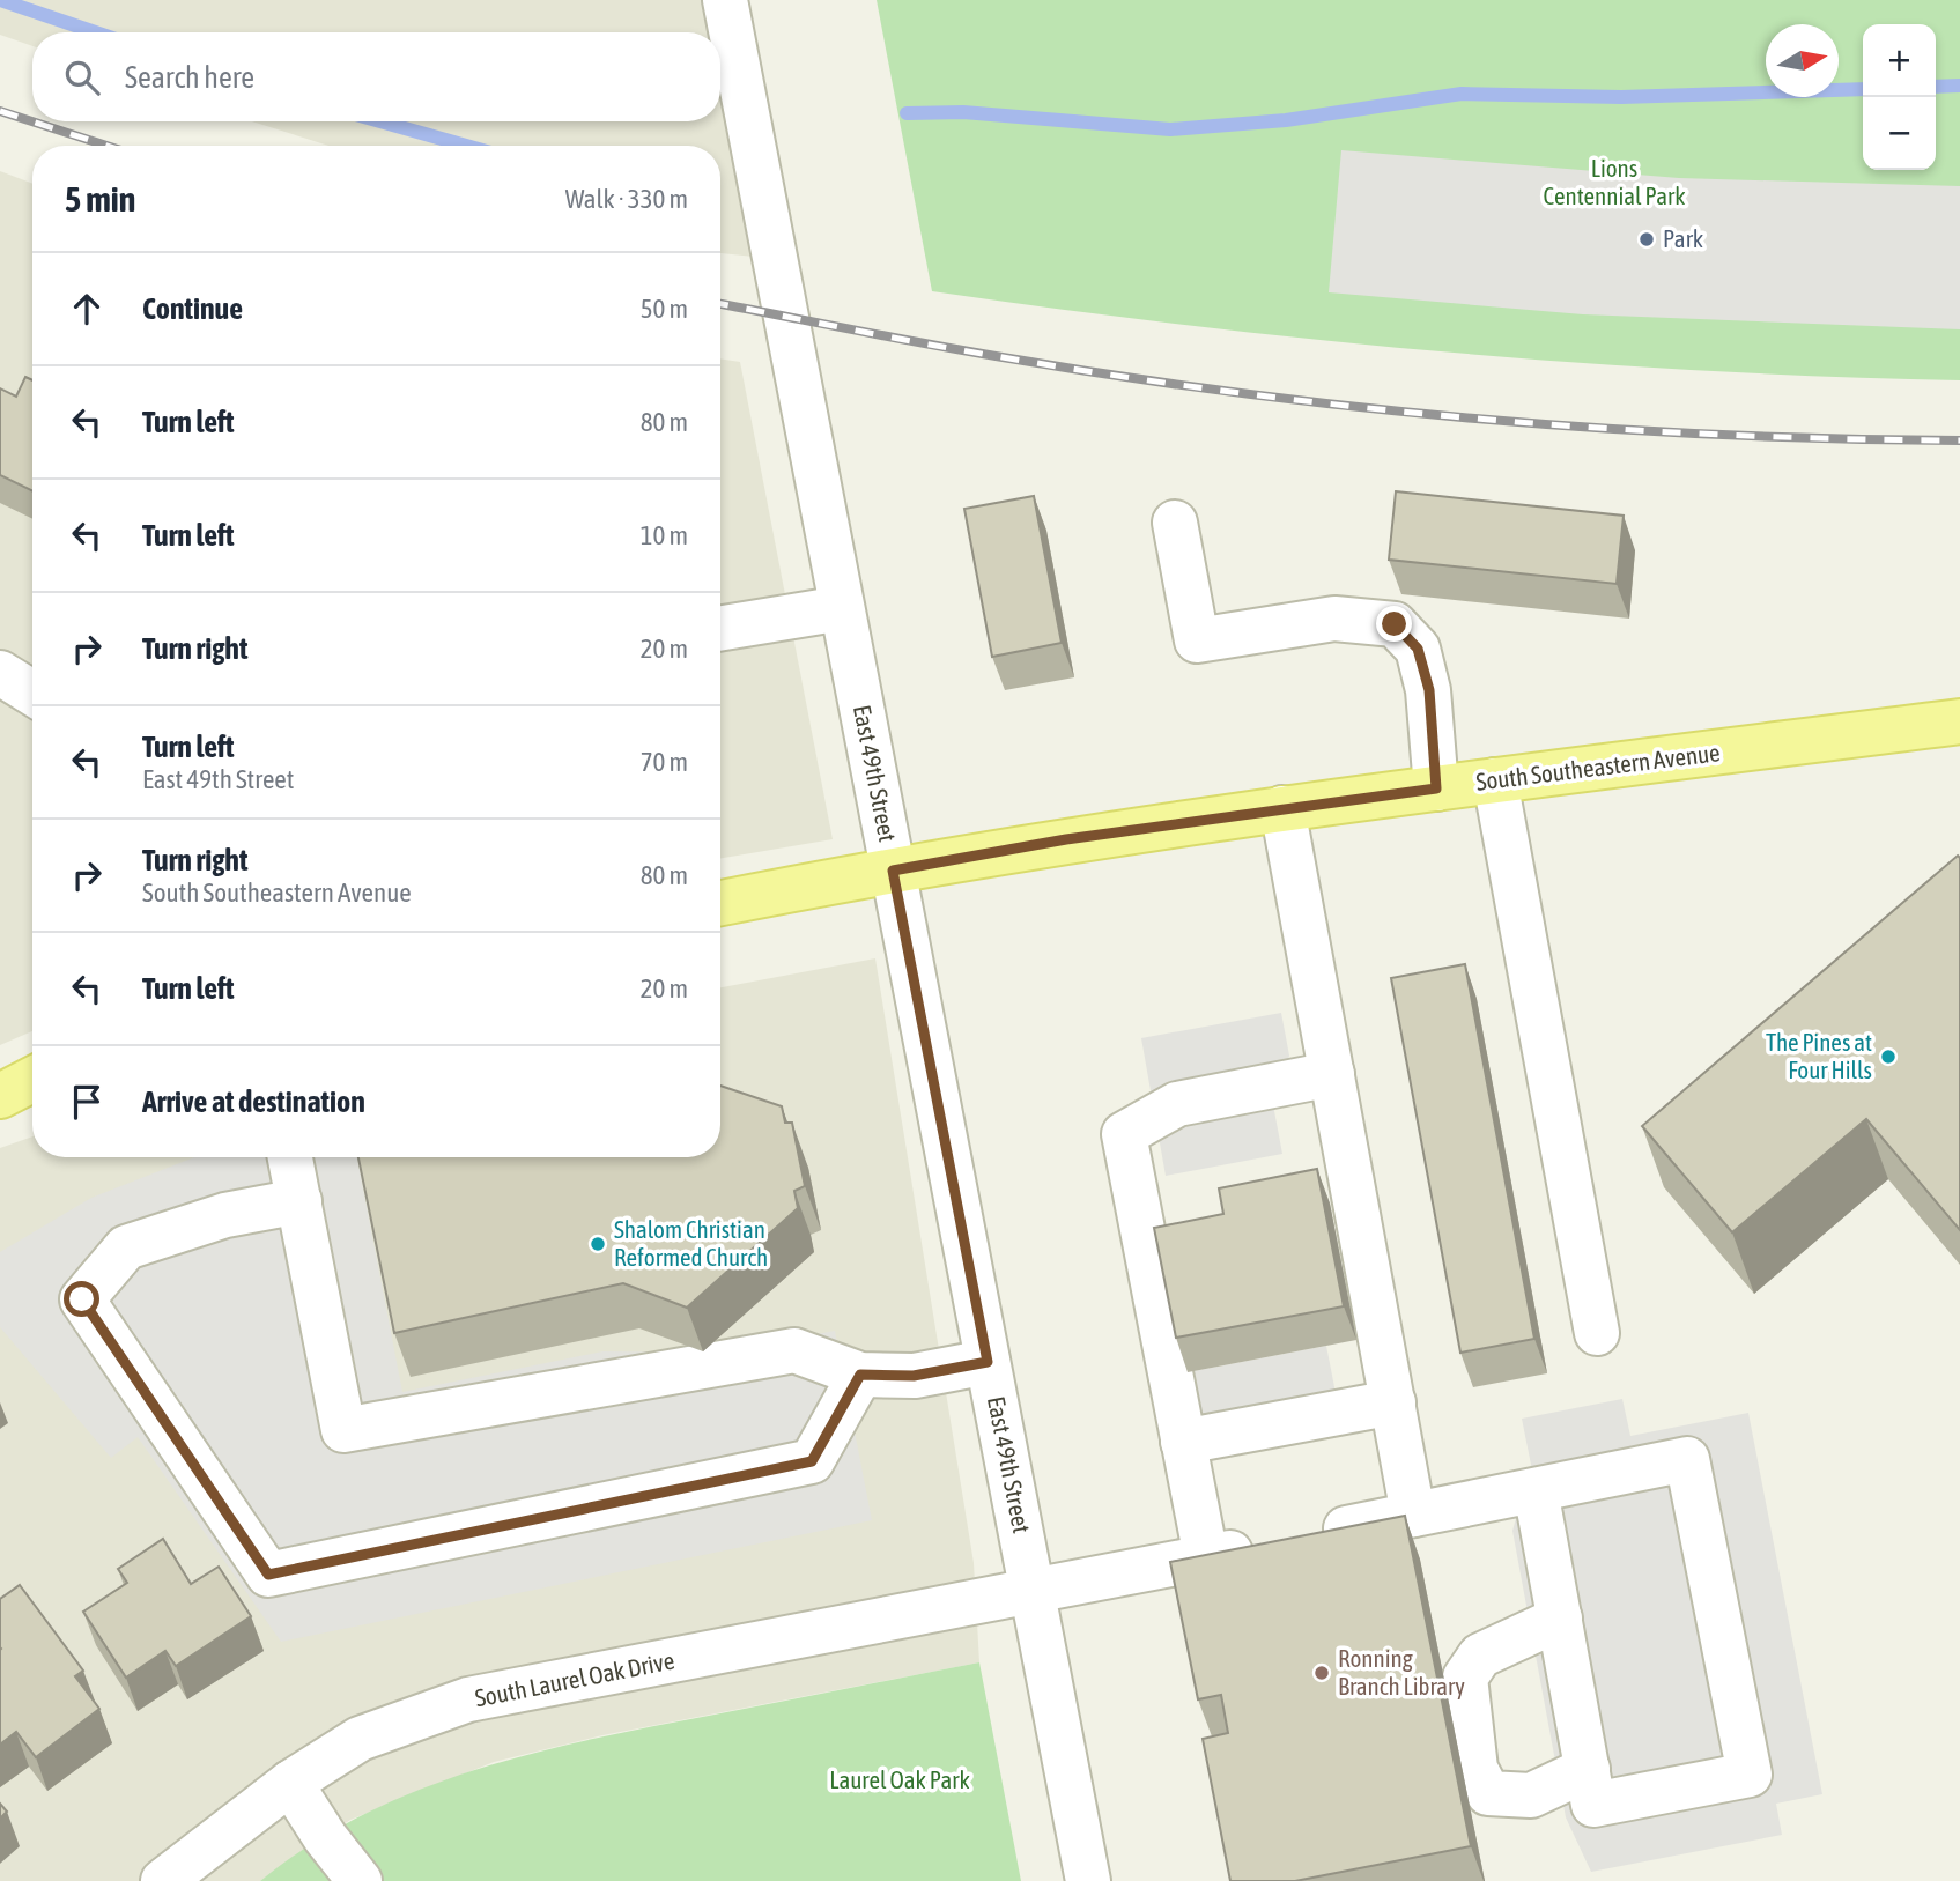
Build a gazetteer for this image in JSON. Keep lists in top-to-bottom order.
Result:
{
  "streets": {
    "main road": ["South Southeastern Avenue"],
    "street": ["East 49th Street", "South Laurel Oak Drive"]
  },
  "crossings": [
    ["South Southeastern Avenue", "East 49th Street"],
    ["East 49th Street", "South Laurel Oak Drive"]
  ],
  "parks": ["Lions Centennial Park", "Laurel Oak Park"],
  "places": [
    "Park",
    "The Pines at Four Hills",
    "Shalom Christian Reformed Church",
    "Ronning Branch Library"
  ],
  "north": "right",
  "page": {
    "map_buttons": ["+", "−"],
    "search": "Search here",
    "heading": ["5 min", "Walk · 330 m"],
    "list": [
      ["Continue", "50 m"],
      ["Turn left", "80 m"],
      ["Turn left", "10 m"],
      ["Turn right", "20 m"],
      ["Turn left", "East 49th Street", "70 m"],
      ["Turn right", "South Southeastern Avenue", "80 m"],
      ["Turn left", "20 m"],
      "Arrive at destination"
    ]
  }
}
